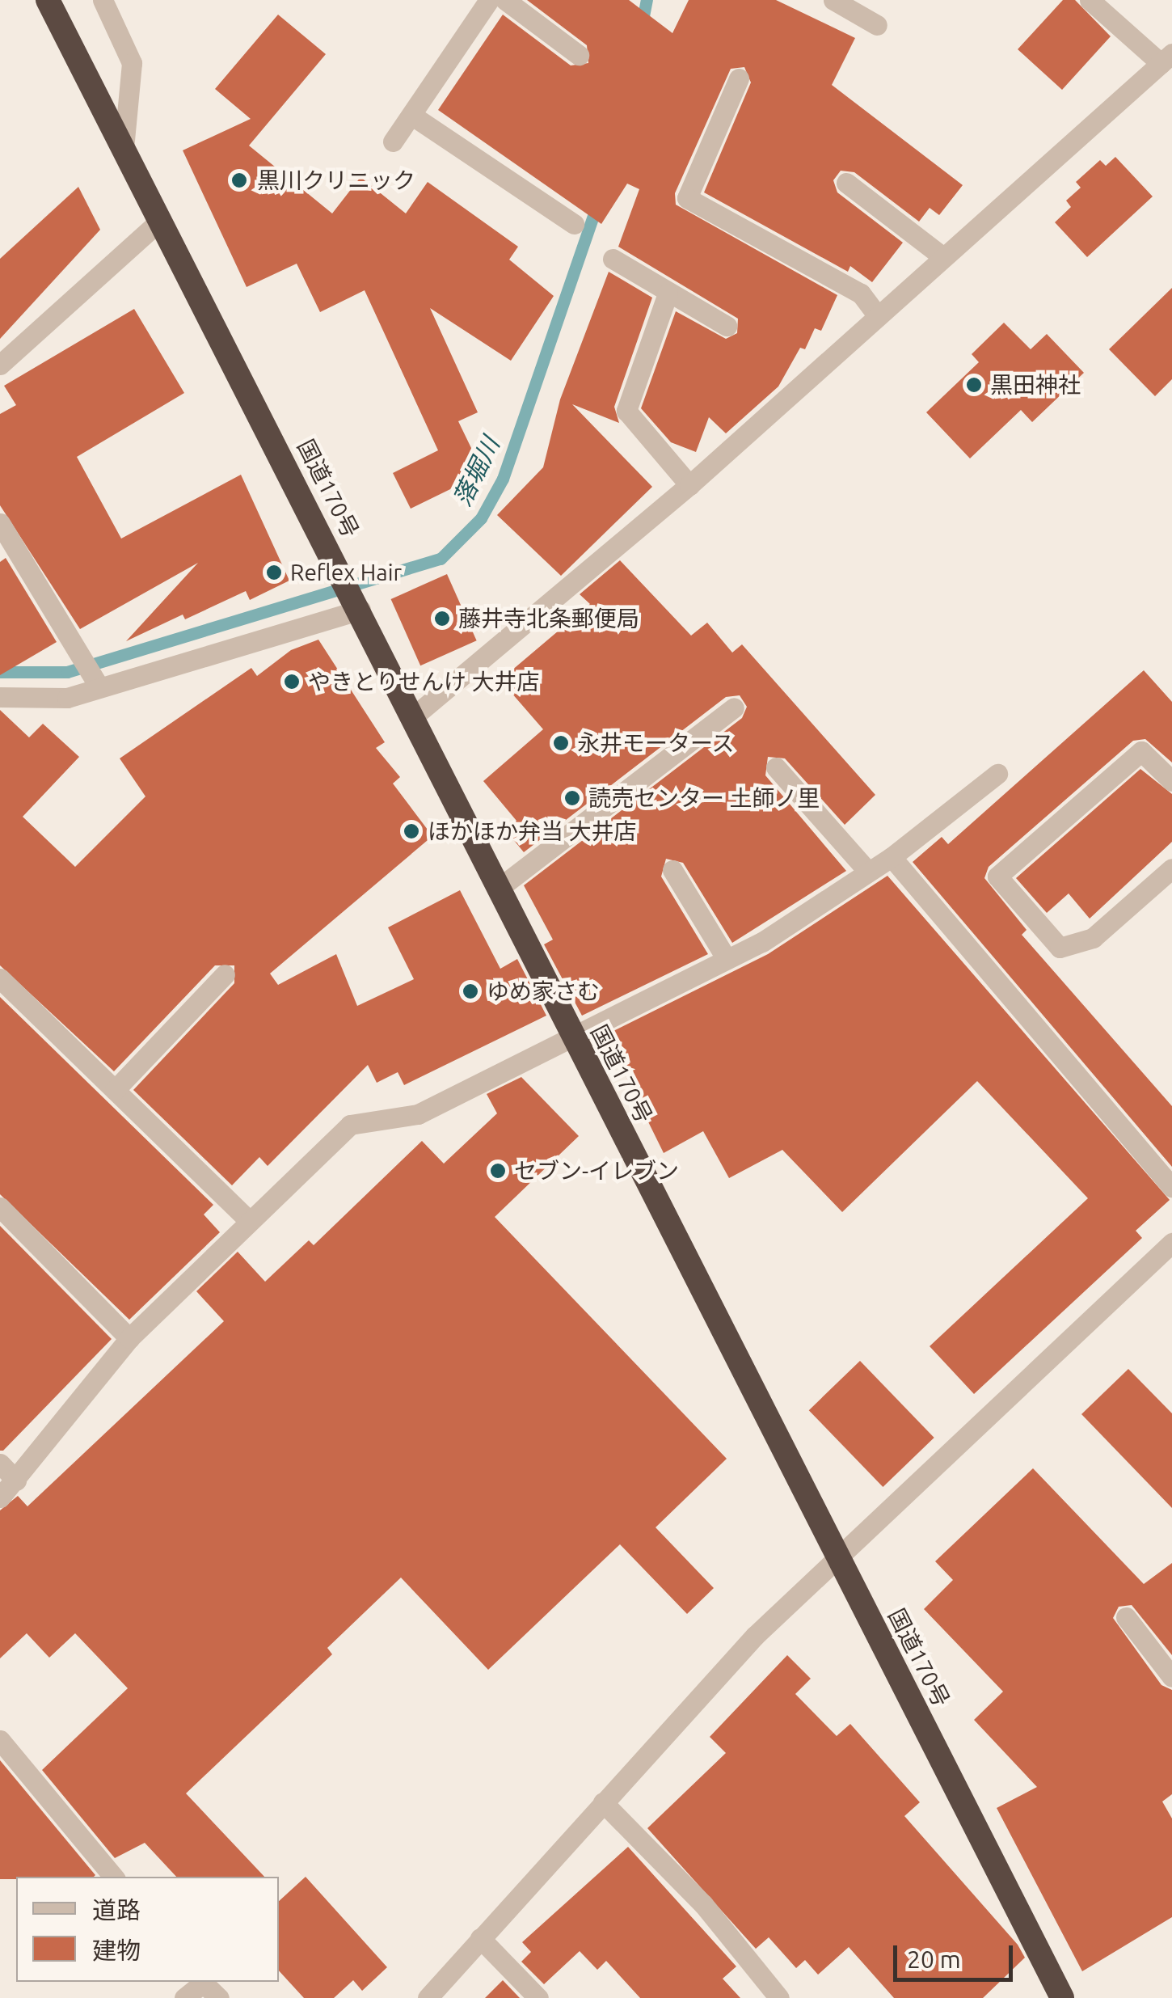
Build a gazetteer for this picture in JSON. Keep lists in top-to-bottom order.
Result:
{
  "streets": {
    "highway": ["国道170号"]
  },
  "water": ["落堀川"],
  "places": [
    "黒川クリニック",
    "黒田神社",
    "Reflex Hair",
    "藤井寺北条郵便局",
    "やきとりせんけ 大井店",
    "永井モータース",
    "読売センター 土師ノ里",
    "ほかほか弁当 大井店",
    "ゆめ家さむ",
    "セブン-イレブン"
  ],
  "legend": ["道路", "建物"],
  "scale_bar": "20 m"
}
